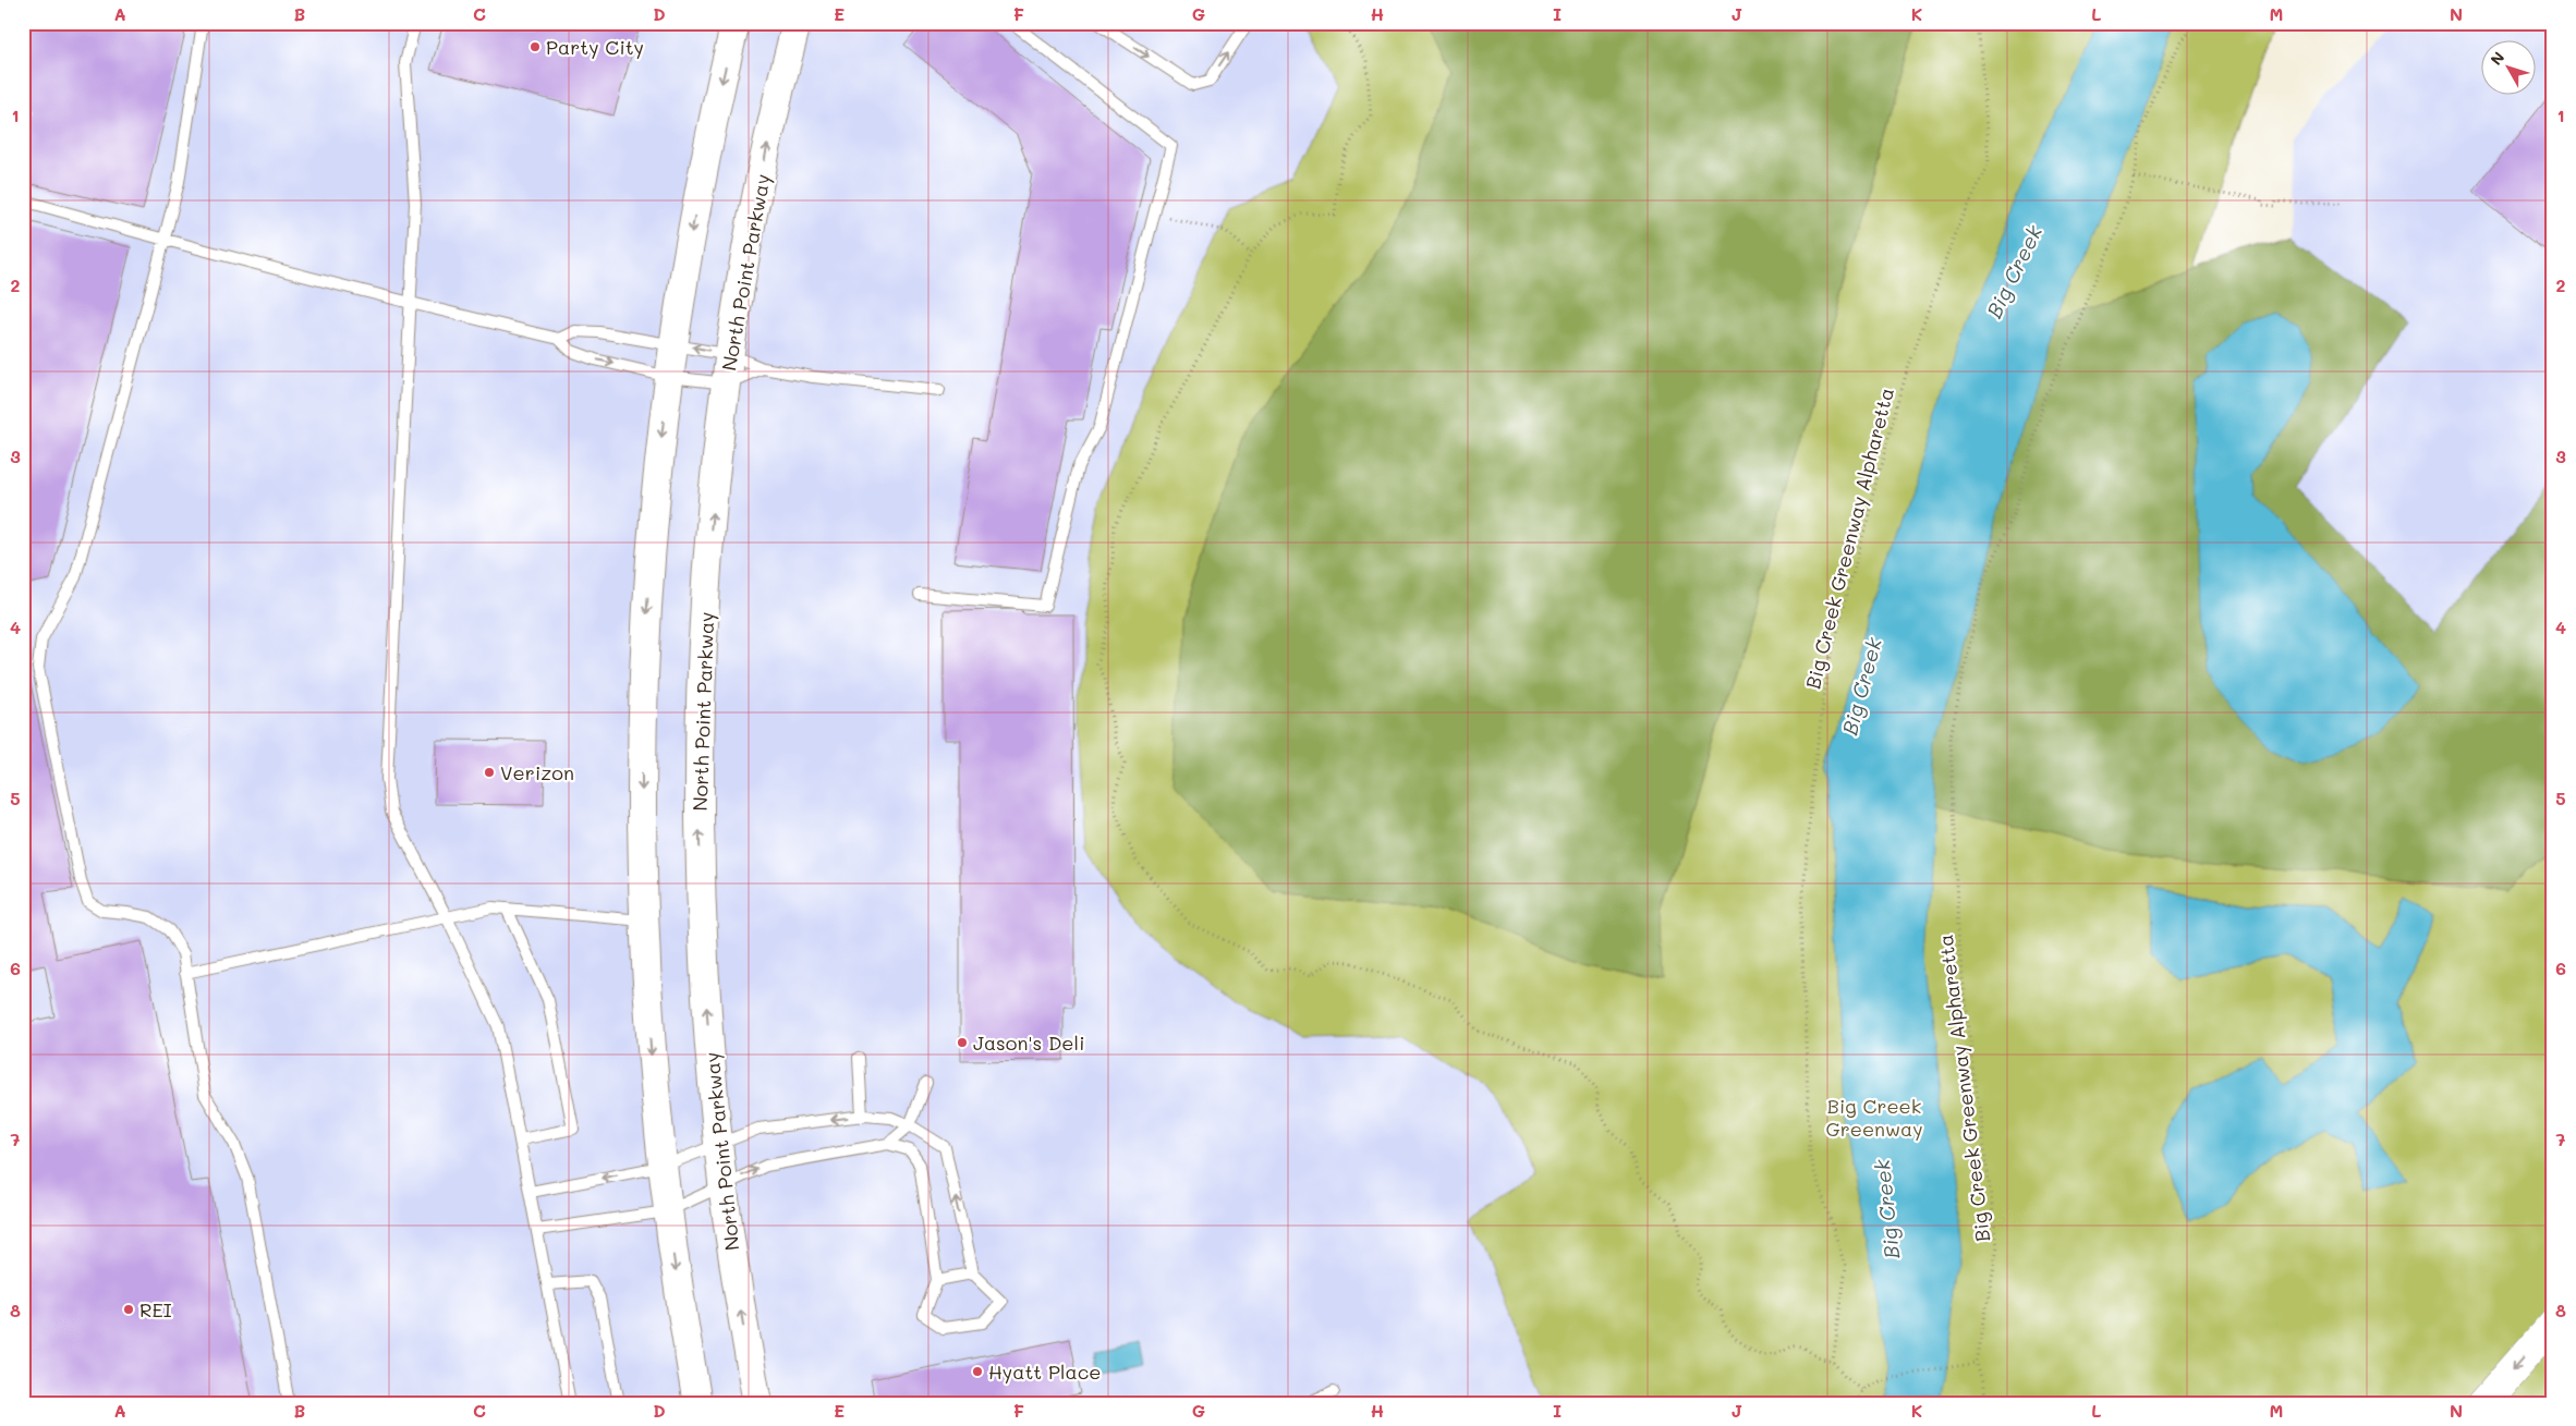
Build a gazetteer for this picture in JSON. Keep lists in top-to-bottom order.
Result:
{
  "streets": {
    "street": ["North Point Parkway"],
    "path": ["Big Creek Greenway Alpharetta"]
  },
  "water": ["Big Creek"],
  "parks": ["Big Creek Greenway"],
  "places": [
    "Party City",
    "Verizon",
    "Jason's Deli",
    "REI",
    "Hyatt Place"
  ],
  "north": "top left",
  "grid": {
    "columns": [
      "A",
      "B",
      "C",
      "D",
      "E",
      "F",
      "G",
      "H",
      "I",
      "J",
      "K",
      "L",
      "M",
      "N"
    ],
    "rows": [
      "1",
      "2",
      "3",
      "4",
      "5",
      "6",
      "7",
      "8"
    ]
  }
}
